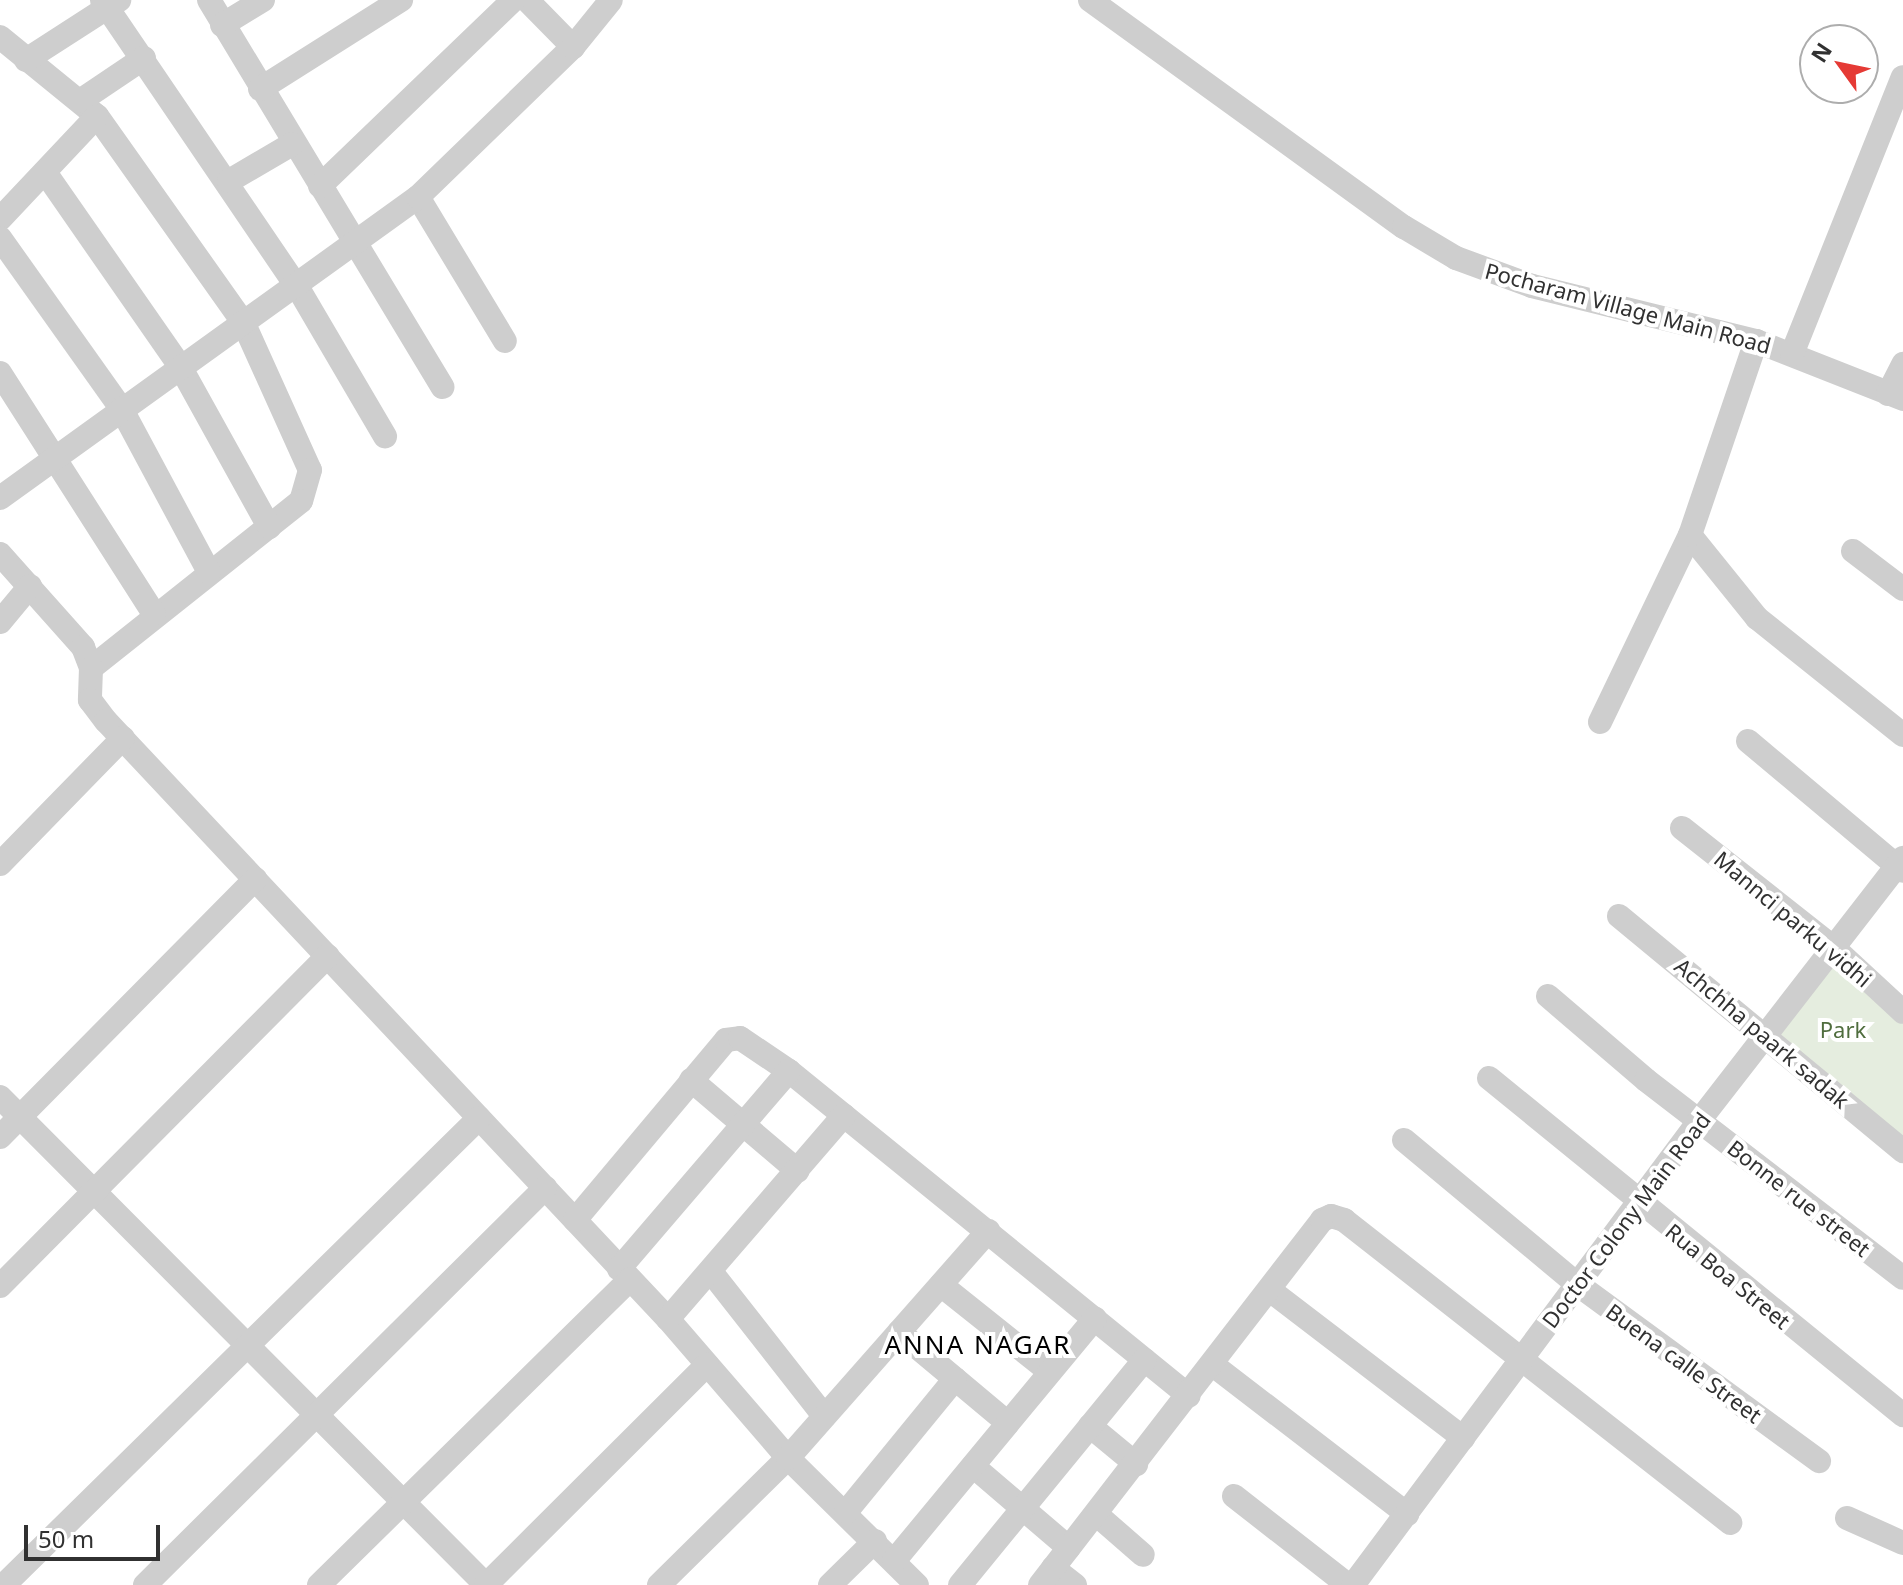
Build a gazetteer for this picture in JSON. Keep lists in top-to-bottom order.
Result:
{
  "streets": {
    "street": [
      "Pocharam Village Main Road",
      "Mannci parku vidhi",
      "Achchha paark sadak",
      "Bonne rue street",
      "Doctor Colony Main Road",
      "Rua Boa Street",
      "Buena calle Street"
    ]
  },
  "crossings": [
    ["Mannci parku vidhi", "Doctor Colony Main Road"],
    ["Achchha paark sadak", "Doctor Colony Main Road"],
    ["Bonne rue street", "Doctor Colony Main Road"],
    ["Doctor Colony Main Road", "Rua Boa Street"],
    ["Doctor Colony Main Road", "Buena calle Street"]
  ],
  "districts": ["ANNA NAGAR"],
  "parks": ["Park"],
  "scale_bar": "50 m",
  "north": "top left"
}
